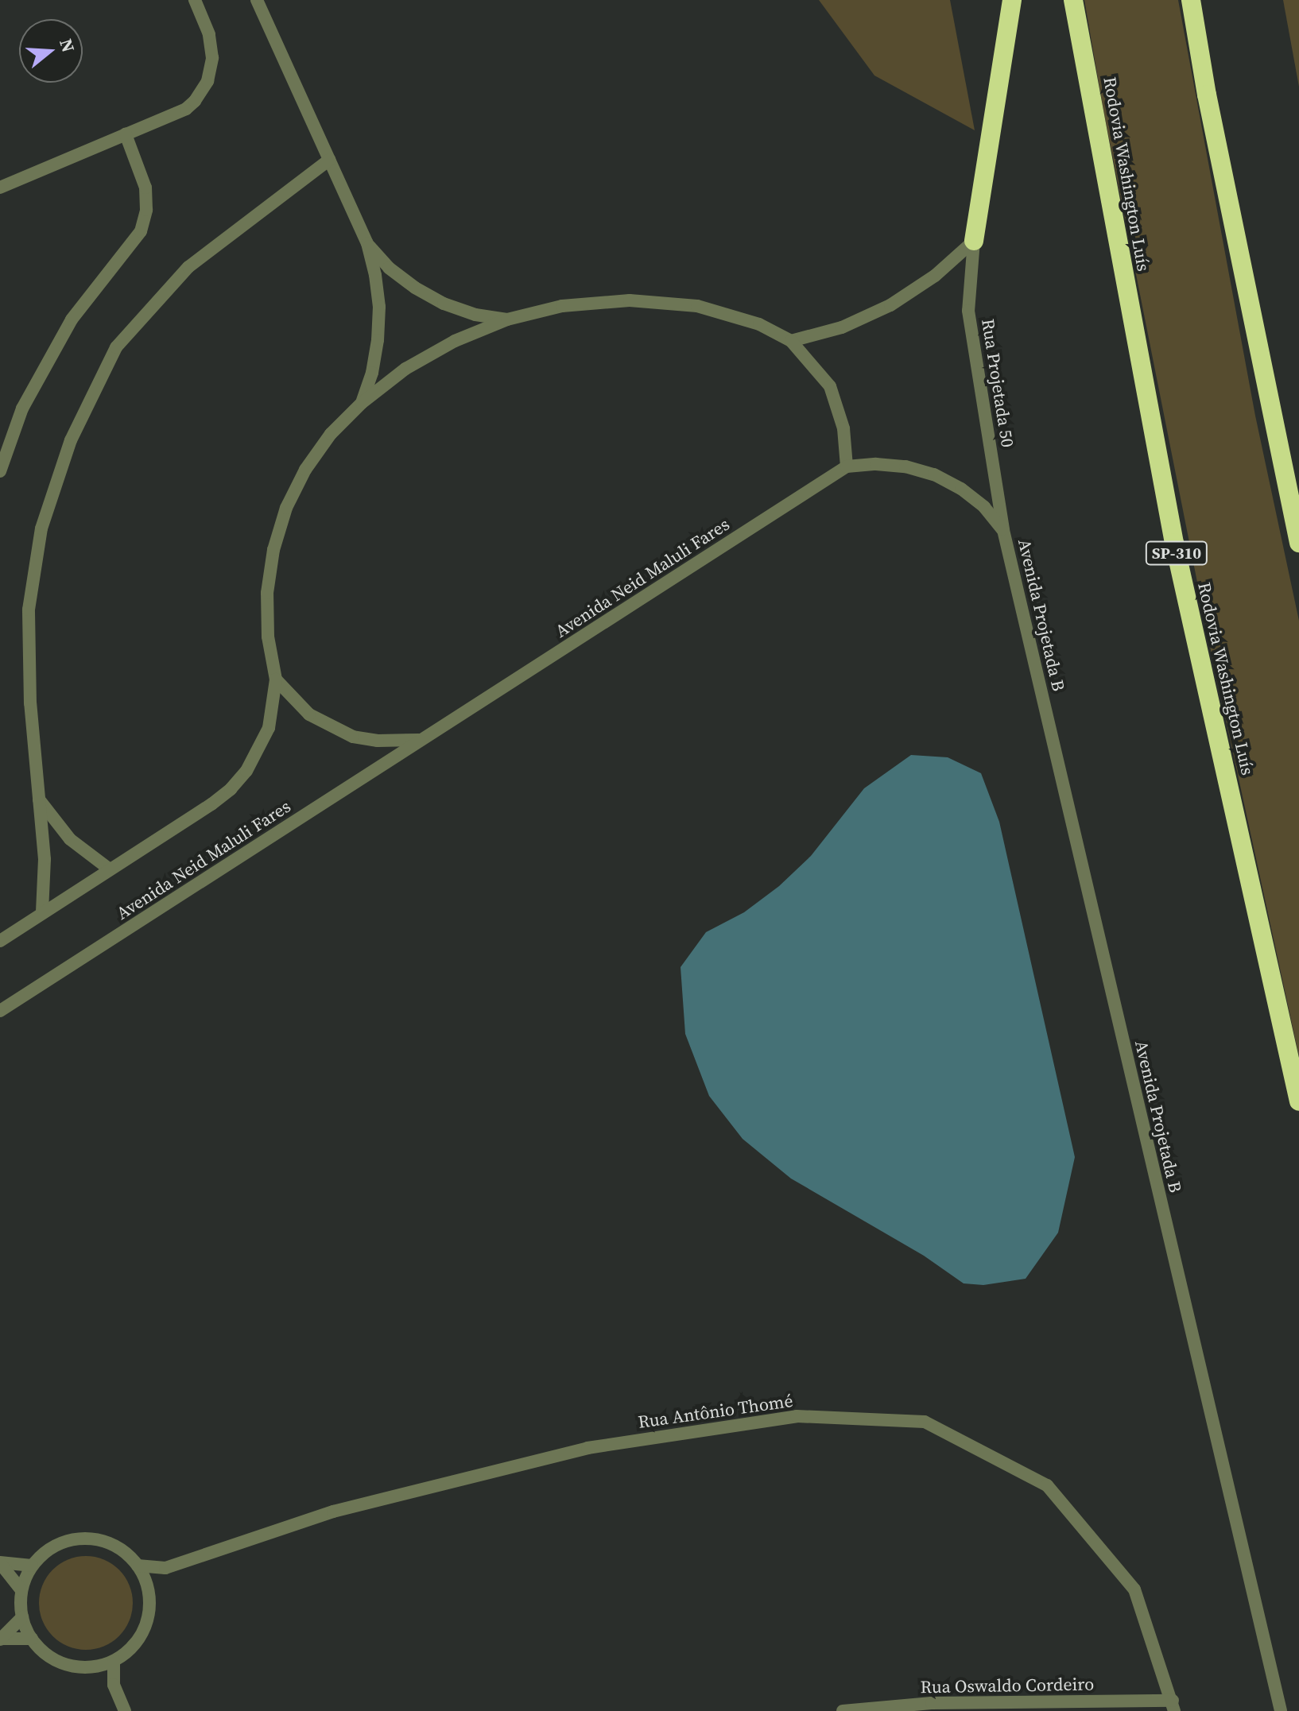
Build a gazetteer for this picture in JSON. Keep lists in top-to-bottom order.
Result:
{
  "streets": {
    "highway": ["Rodovia Washington Luís", "SP-310"],
    "street": [
      "Rua Projetada 50",
      "Avenida Neid Maluli Fares",
      "Avenida Projetada B",
      "Rua Antônio Thomé",
      "Rua Oswaldo Cordeiro"
    ]
  },
  "crossings": [
    ["Rua Projetada 50", "Avenida Neid Maluli Fares"],
    ["Rua Projetada 50", "Avenida Projetada B"],
    ["Avenida Neid Maluli Fares", "Avenida Projetada B"],
    ["Rua Antônio Thomé", "Rua Oswaldo Cordeiro"]
  ],
  "north": "right"
}
